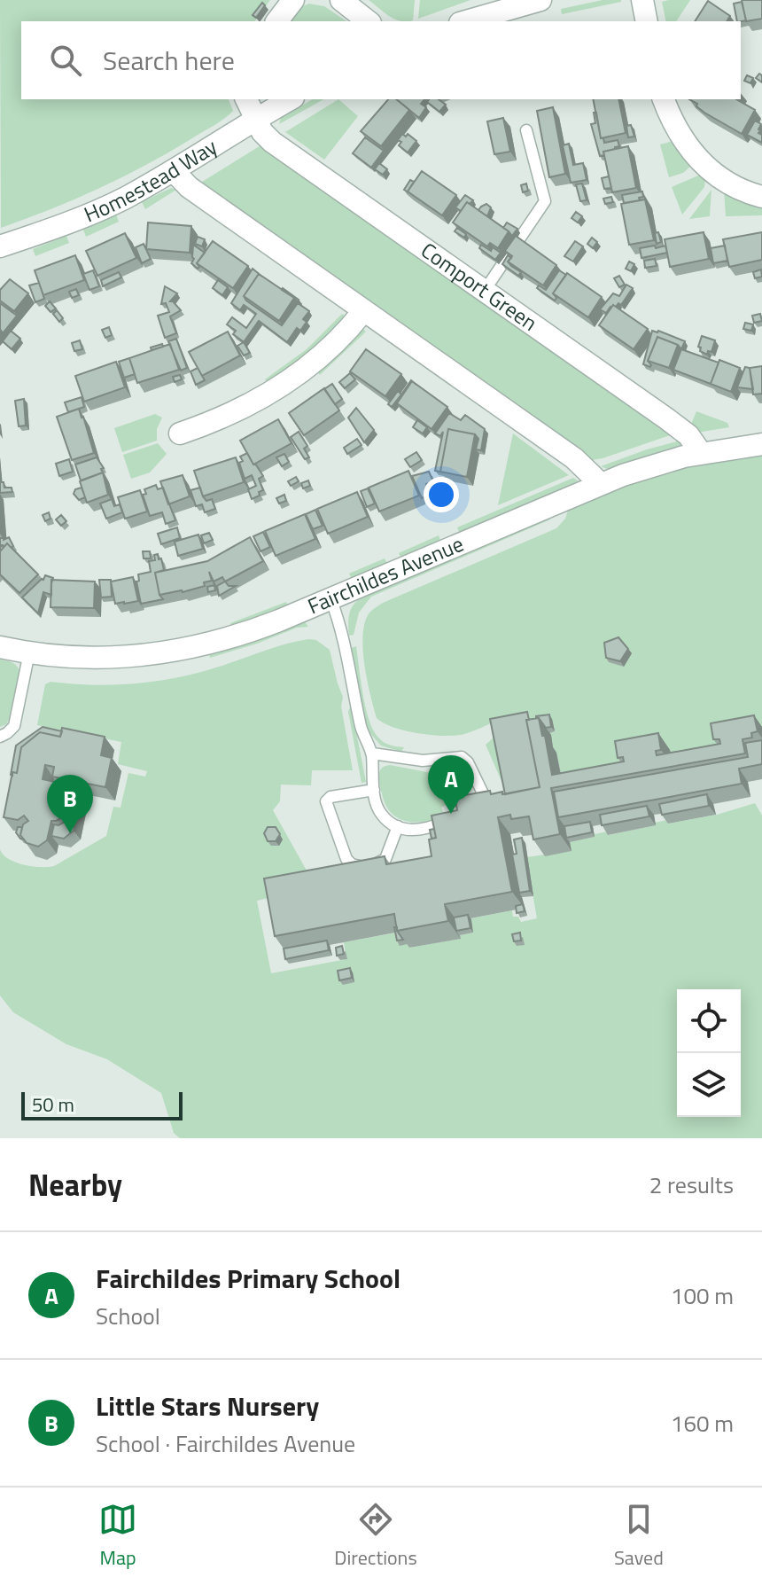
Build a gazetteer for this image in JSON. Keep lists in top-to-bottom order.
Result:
{
  "streets": {
    "street": ["Homestead Way", "Comport Green", "Fairchildes Avenue"]
  },
  "crossings": [
    ["Homestead Way", "Comport Green"],
    ["Comport Green", "Fairchildes Avenue"]
  ],
  "scale_bar": "50 m",
  "page": {
    "search": "Search here",
    "pins": ["A", "B"],
    "scale": "50 m",
    "heading": ["Nearby", "2 results"],
    "list": [
      {
        "mark": "A",
        "name": "Fairchildes Primary School",
        "note": "School",
        "value": "100 m"
      },
      {
        "mark": "B",
        "name": "Little Stars Nursery",
        "note": "School · Fairchildes Avenue",
        "value": "160 m"
      }
    ],
    "nav": ["Map", "Directions", "Saved"]
  }
}
